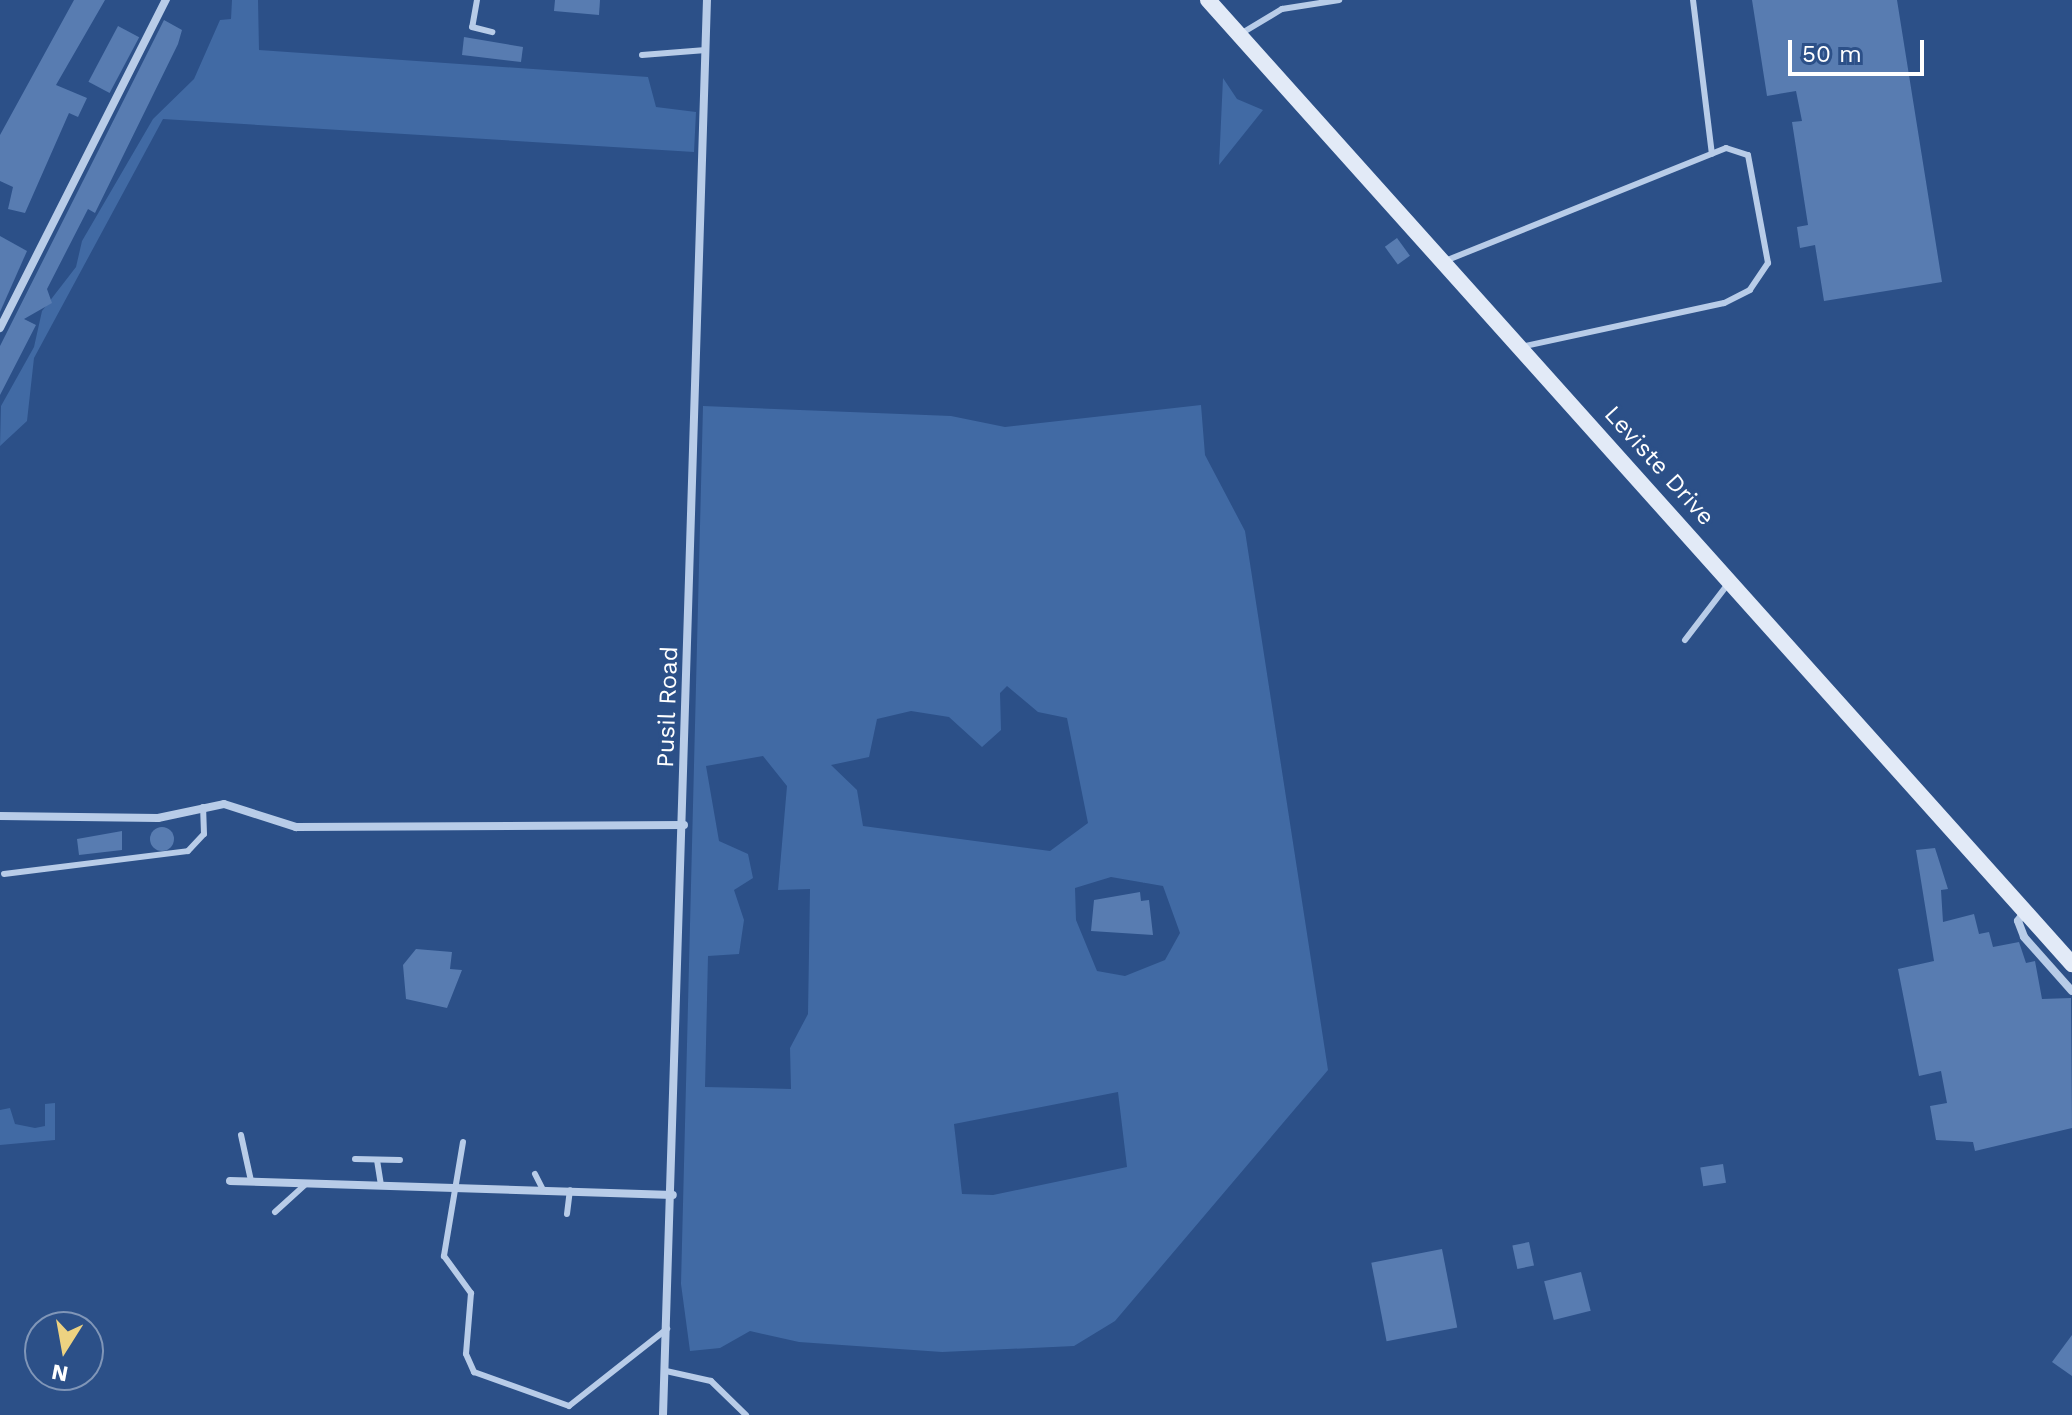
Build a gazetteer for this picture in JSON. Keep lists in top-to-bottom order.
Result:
{
  "streets": {
    "main road": ["Leviste Drive"],
    "street": ["Pusil Road"]
  },
  "scale_bar": "50 m",
  "north": "bottom"
}
